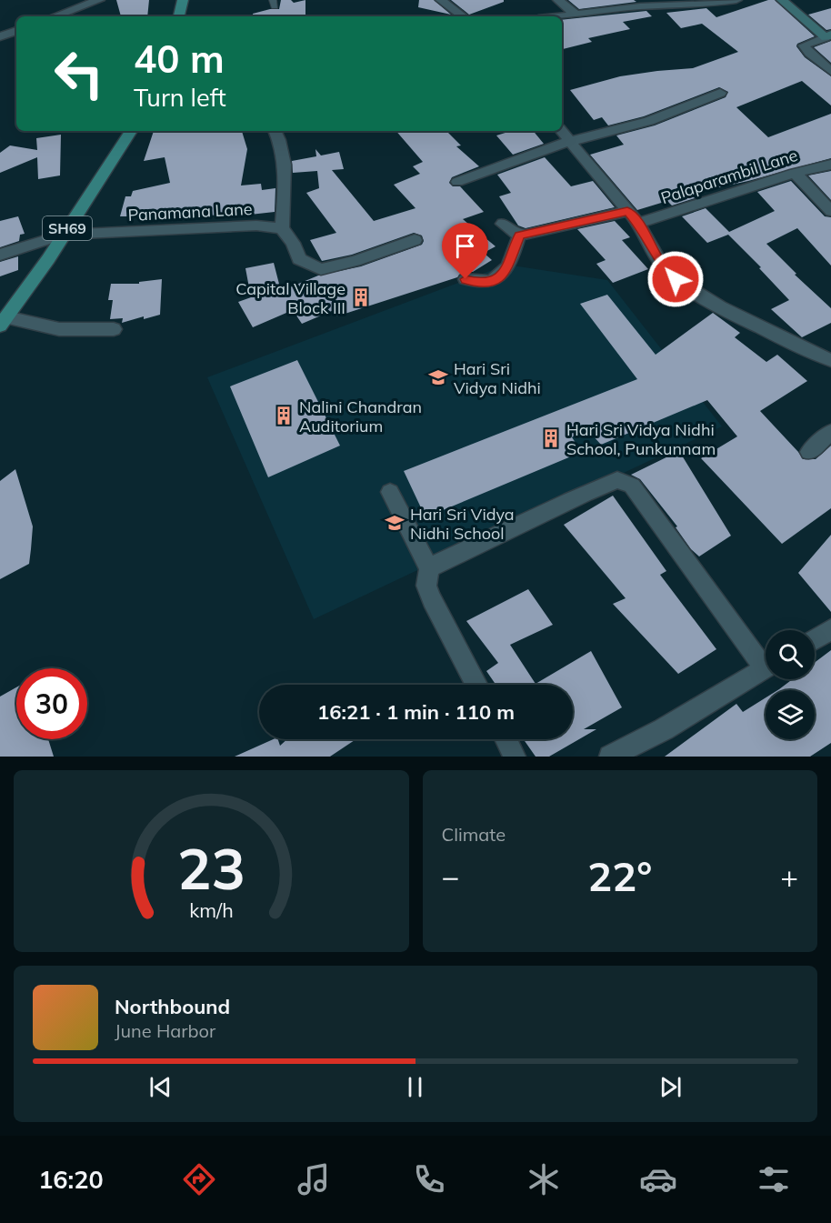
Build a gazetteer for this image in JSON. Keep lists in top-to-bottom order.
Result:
{
  "streets": {
    "main road": ["SH69"],
    "street": ["Palaparambil Lane", "Panamana Lane"]
  },
  "crossings": [
    ["Panamana Lane", "SH69"]
  ],
  "places": {
    "building": ["Capital Village Block III", "Nalini Chandran Auditorium", "Hari Sri Vidya Nidhi School, Punkunnam"],
    "school or university": ["Hari Sri Vidya Nidhi", "Hari Sri Vidya Nidhi School"]
  },
  "page": {
    "turn": ["40 m", "Turn left"],
    "limit": "30",
    "trip": "16:21 · 1 min · 110 m",
    "tile": "Climate",
    "heat": ["−", "22°", "+"],
    "song": ["Northbound", "June Harbor"],
    "tabs": "16:20",
    "gauge": ["23", "km/h"]
  }
}
